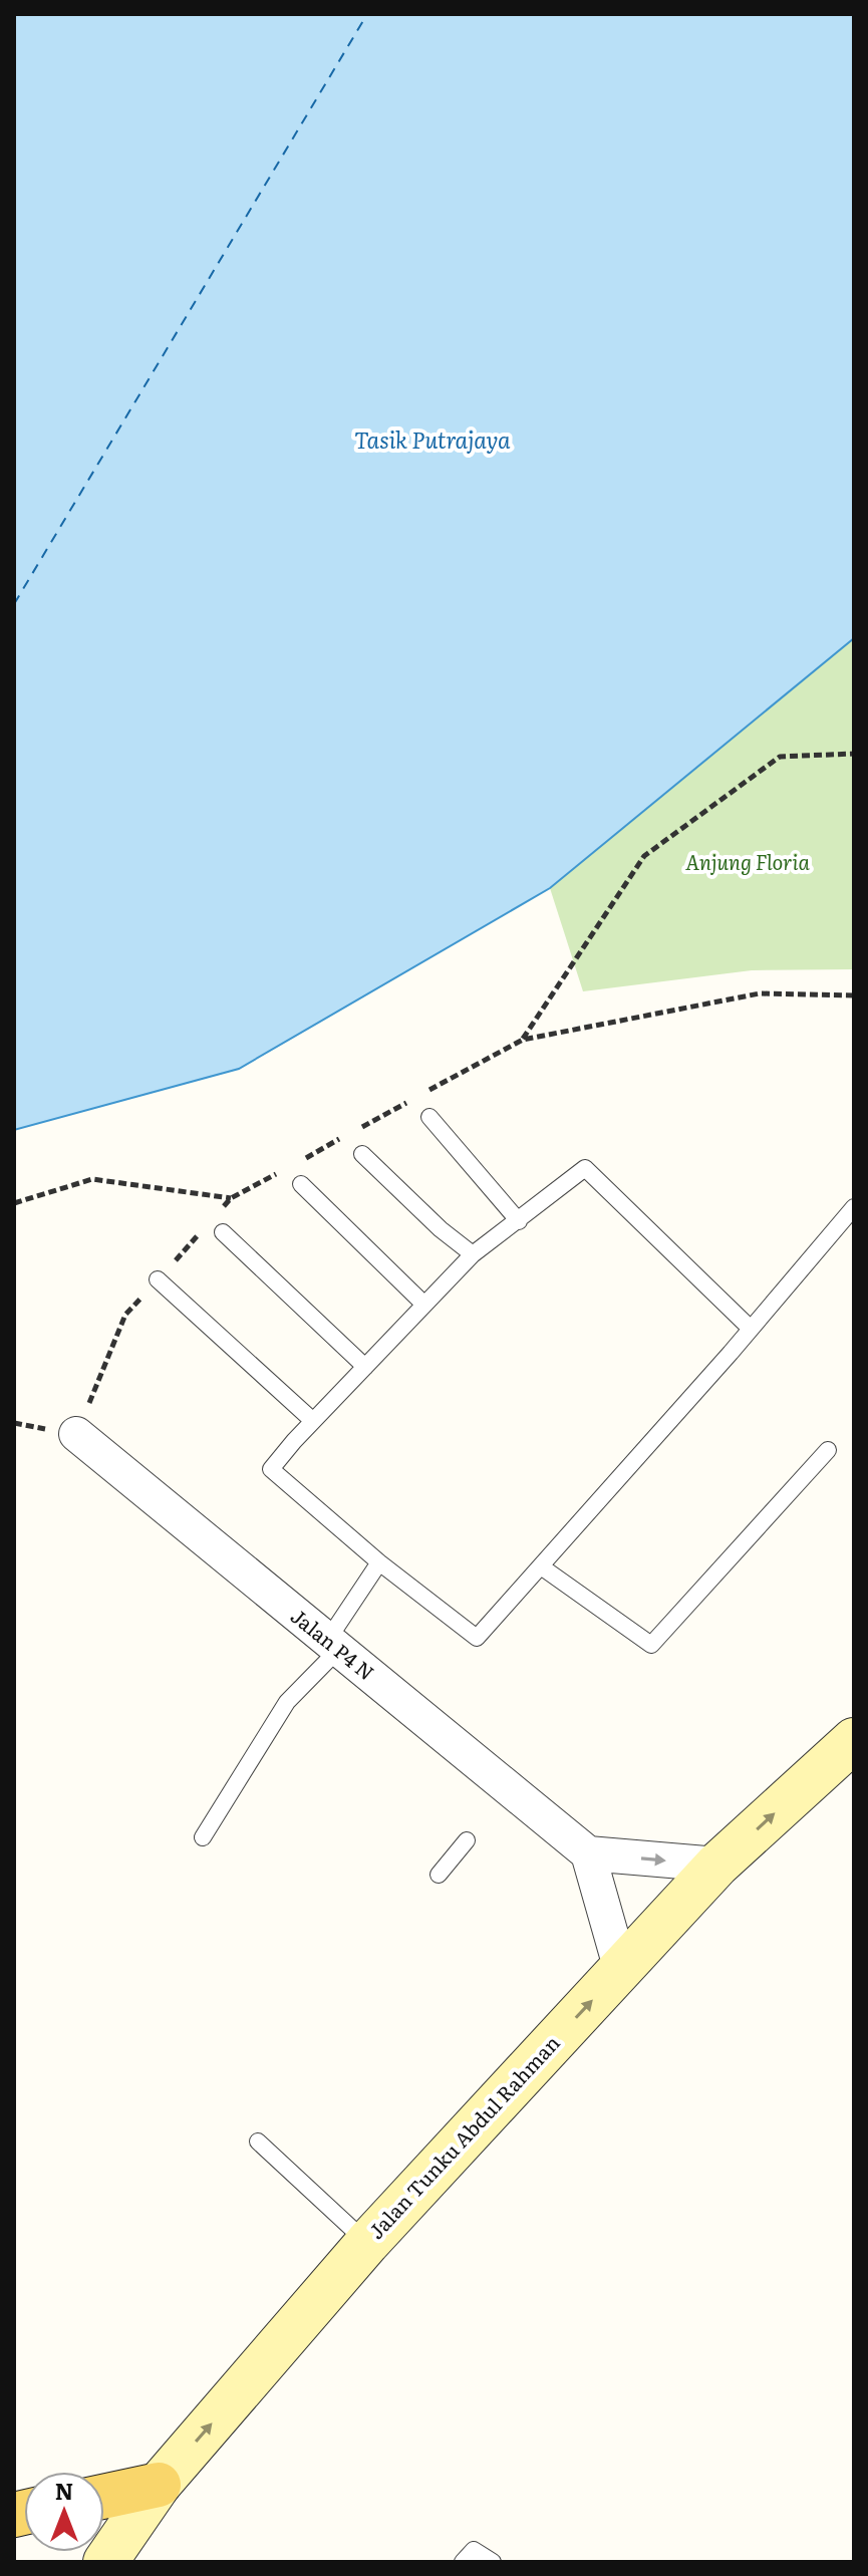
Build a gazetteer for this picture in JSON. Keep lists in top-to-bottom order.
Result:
{
  "streets": {
    "street": ["Jalan P4 N", "Jalan Tunku Abdul Rahman"]
  },
  "one_way": ["Jalan Tunku Abdul Rahman"],
  "water": ["Tasik Putrajaya"],
  "parks": ["Anjung Floria"],
  "north": "top"
}
